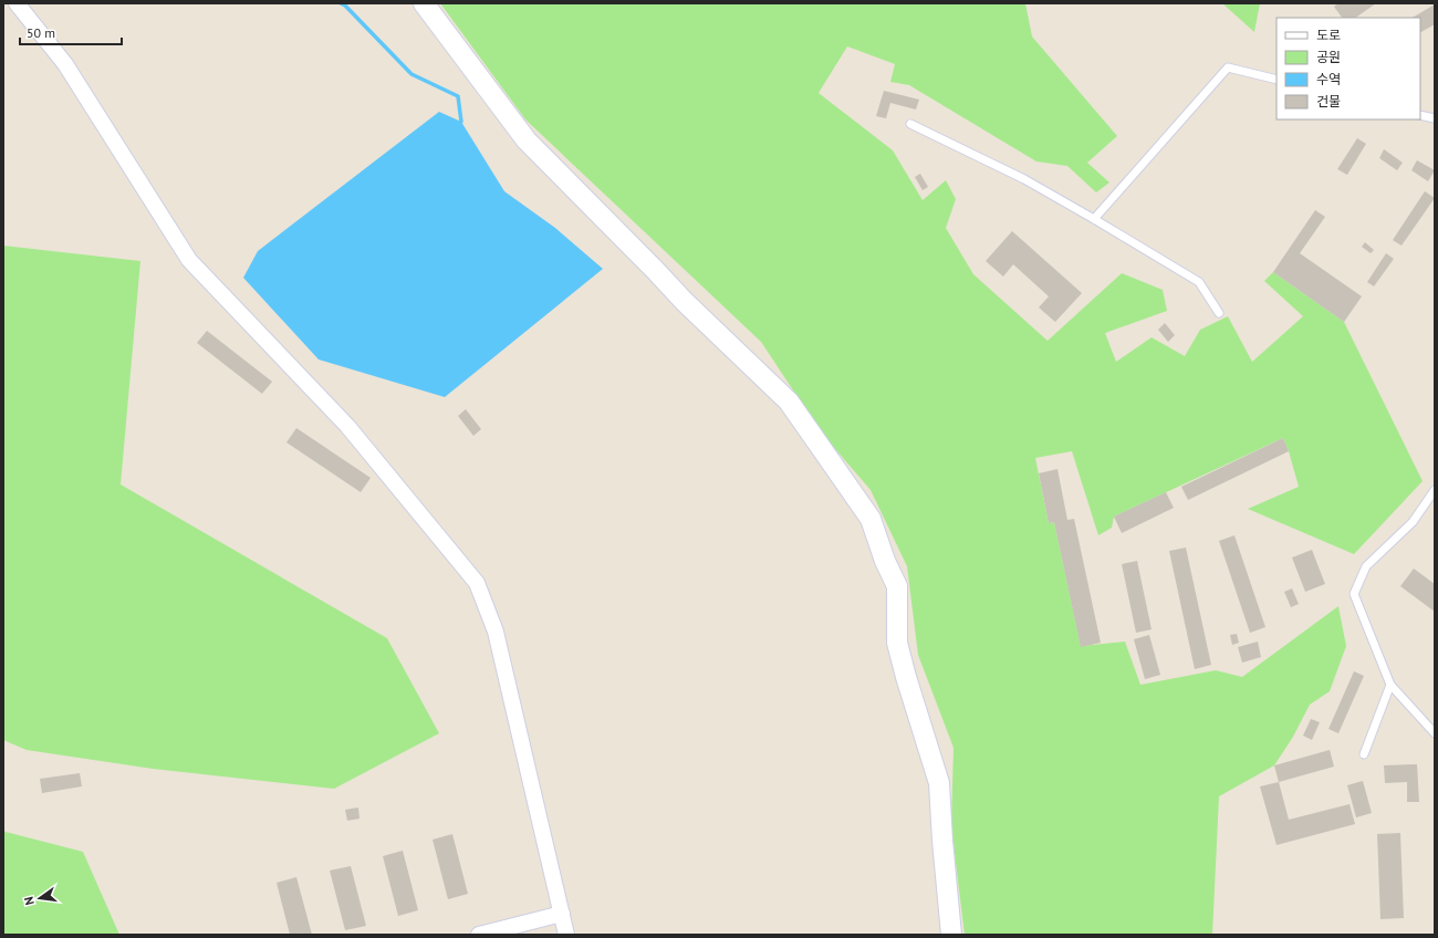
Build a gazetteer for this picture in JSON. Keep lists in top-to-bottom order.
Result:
{
  "legend": [
    "도로",
    "공원",
    "수역",
    "건물"
  ],
  "scale_bar": "50 m",
  "north": "left"
}
